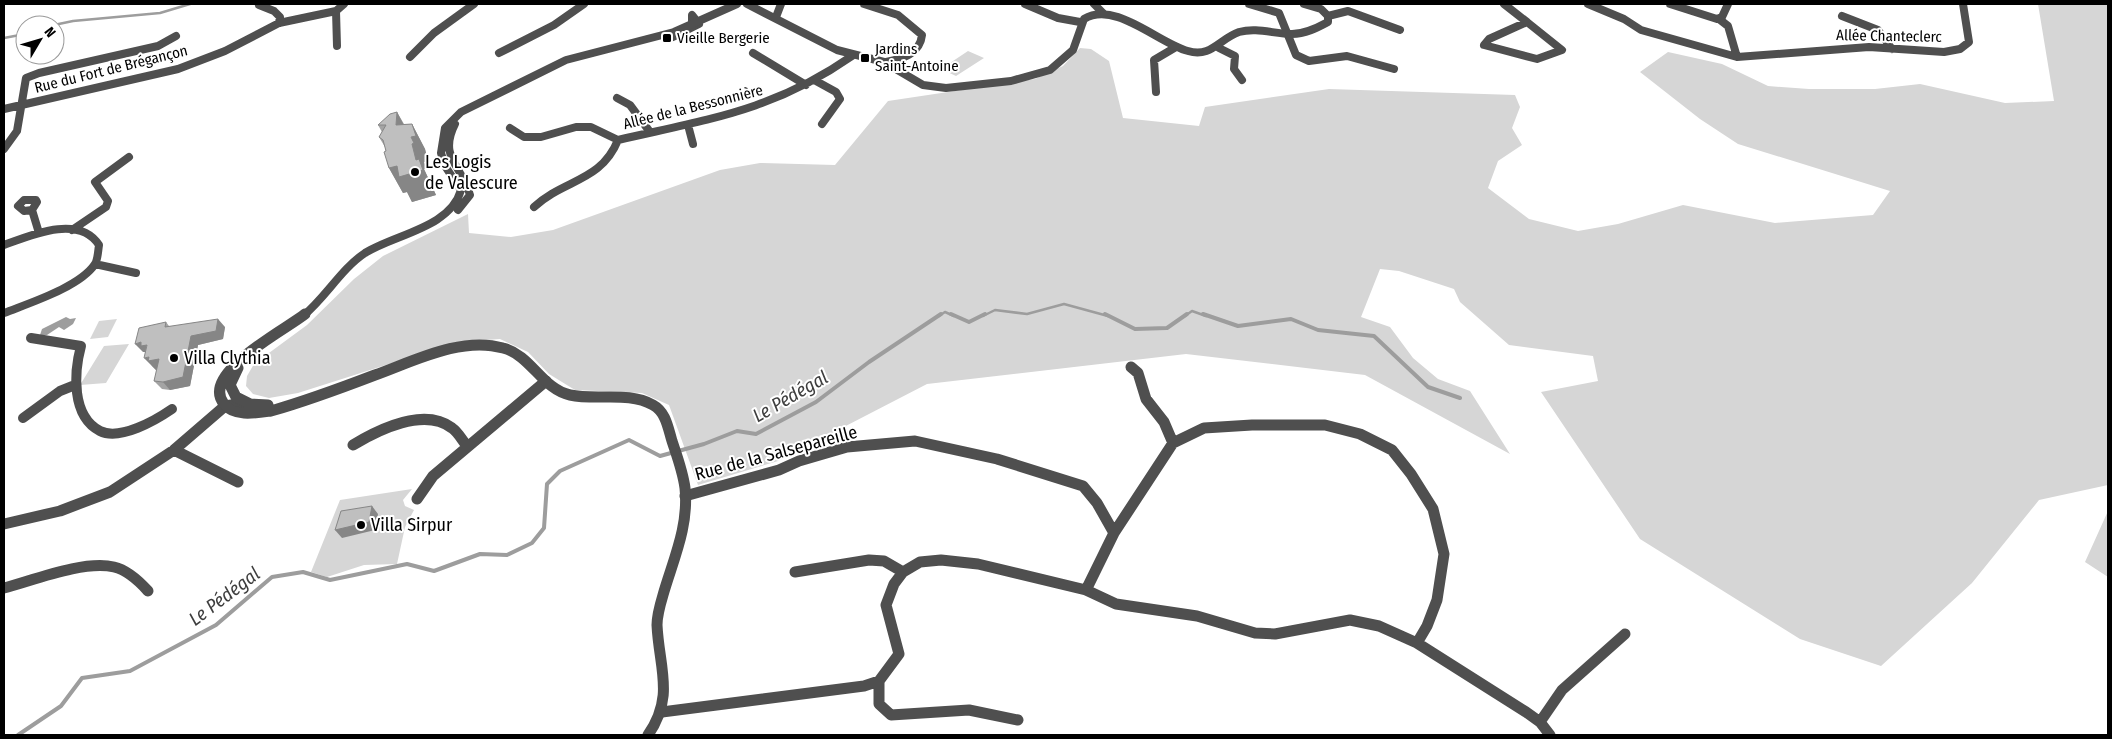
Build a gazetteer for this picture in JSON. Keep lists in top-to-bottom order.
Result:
{
  "streets": {
    "street": [
      "Allée Chanteclerc",
      "Rue du Fort de Brégançon",
      "Allée de la Bessonnière",
      "Rue de la Salsepareille"
    ]
  },
  "water": ["Le Pédégal"],
  "places": {
    "transit": ["Vieille Bergerie", "Jardins Saint-Antoine"],
    "other": ["Les Logis de Valescure", "Villa Clythia", "Villa Sirpur"]
  },
  "north": "top right"
}
